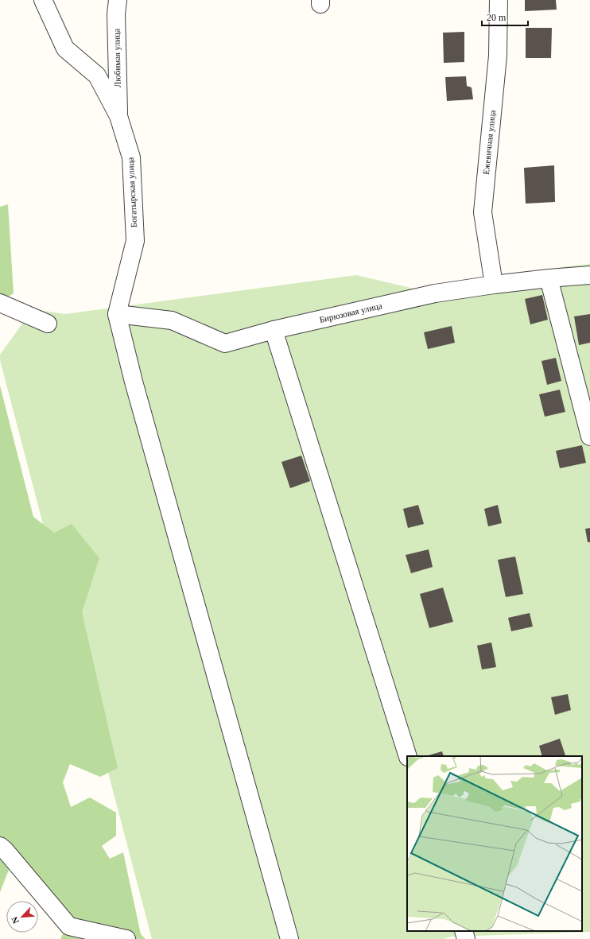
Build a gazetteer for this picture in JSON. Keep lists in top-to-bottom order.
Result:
{
  "streets": {
    "street": [
      "Любимая улица",
      "Ежевичная улица",
      "Богатырская улица",
      "Бирюзовая улица"
    ]
  },
  "crossings": [
    ["Любимая улица", "Богатырская улица"],
    ["Ежевичная улица", "Бирюзовая улица"],
    ["Богатырская улица", "Бирюзовая улица"]
  ],
  "scale_bar": "20 m",
  "north": "bottom left"
}
